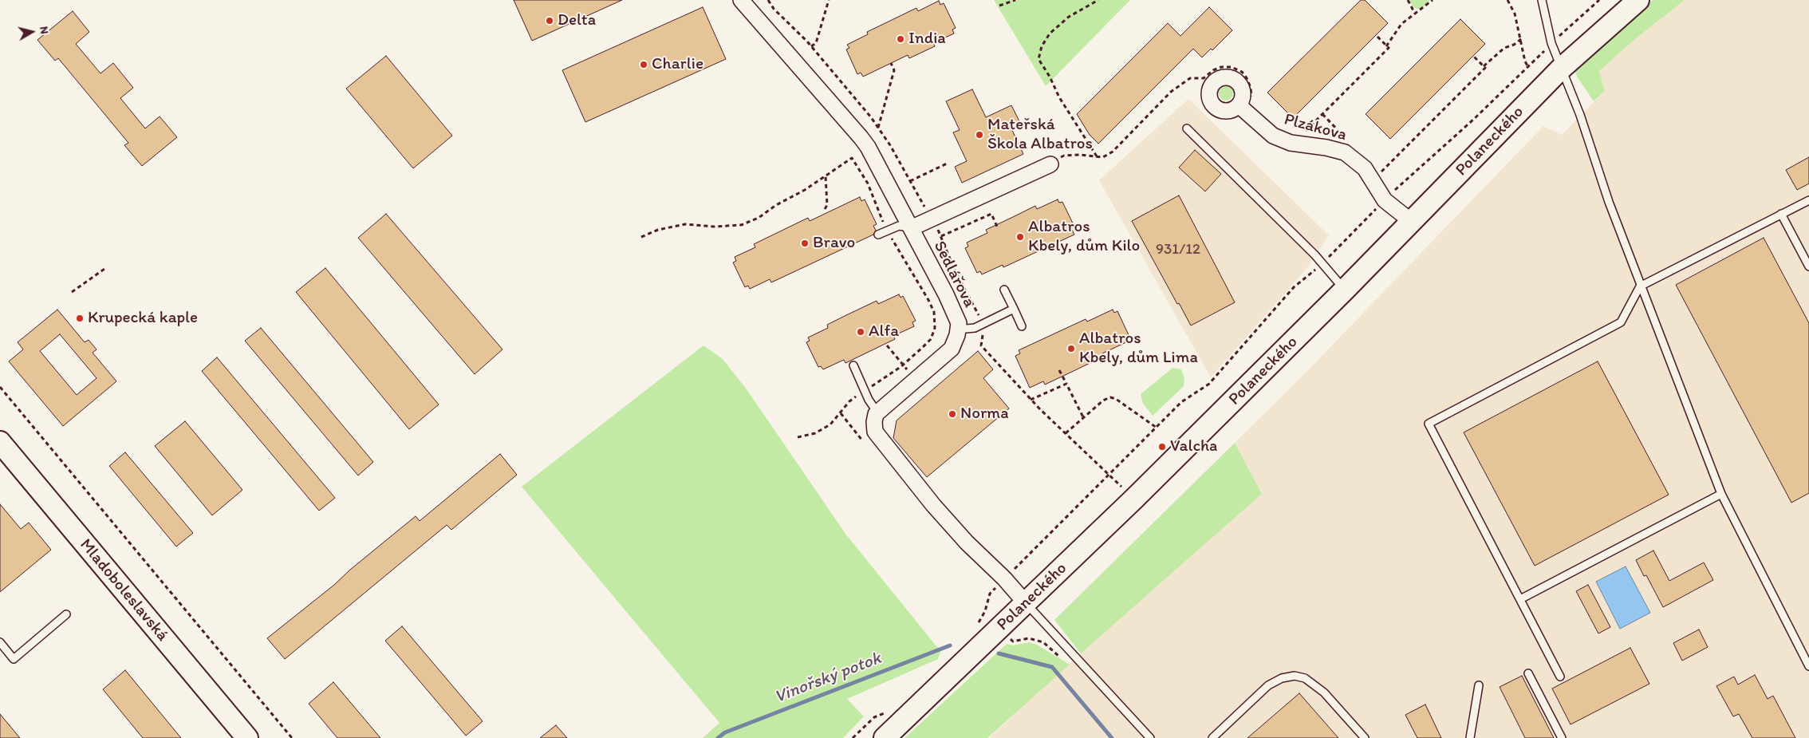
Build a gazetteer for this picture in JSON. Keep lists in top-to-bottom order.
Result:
{
  "streets": {
    "street": [
      "Plzákova",
      "Polaneckého",
      "Sedlářova",
      "Mladoboleslavská"
    ]
  },
  "crossings": [
    ["Plzákova", "Polaneckého"]
  ],
  "water": ["Vinořský potok"],
  "places": [
    "Delta",
    "India",
    "Charlie",
    "Mateřská Škola Albatros",
    "Albatros Kbely, dům Kilo",
    "Bravo",
    "Krupecká kaple",
    "Alfa",
    "Albatros Kbely, dům Lima",
    "Norma",
    "Valcha"
  ],
  "house_numbers": ["931/12"],
  "north": "right"
}
